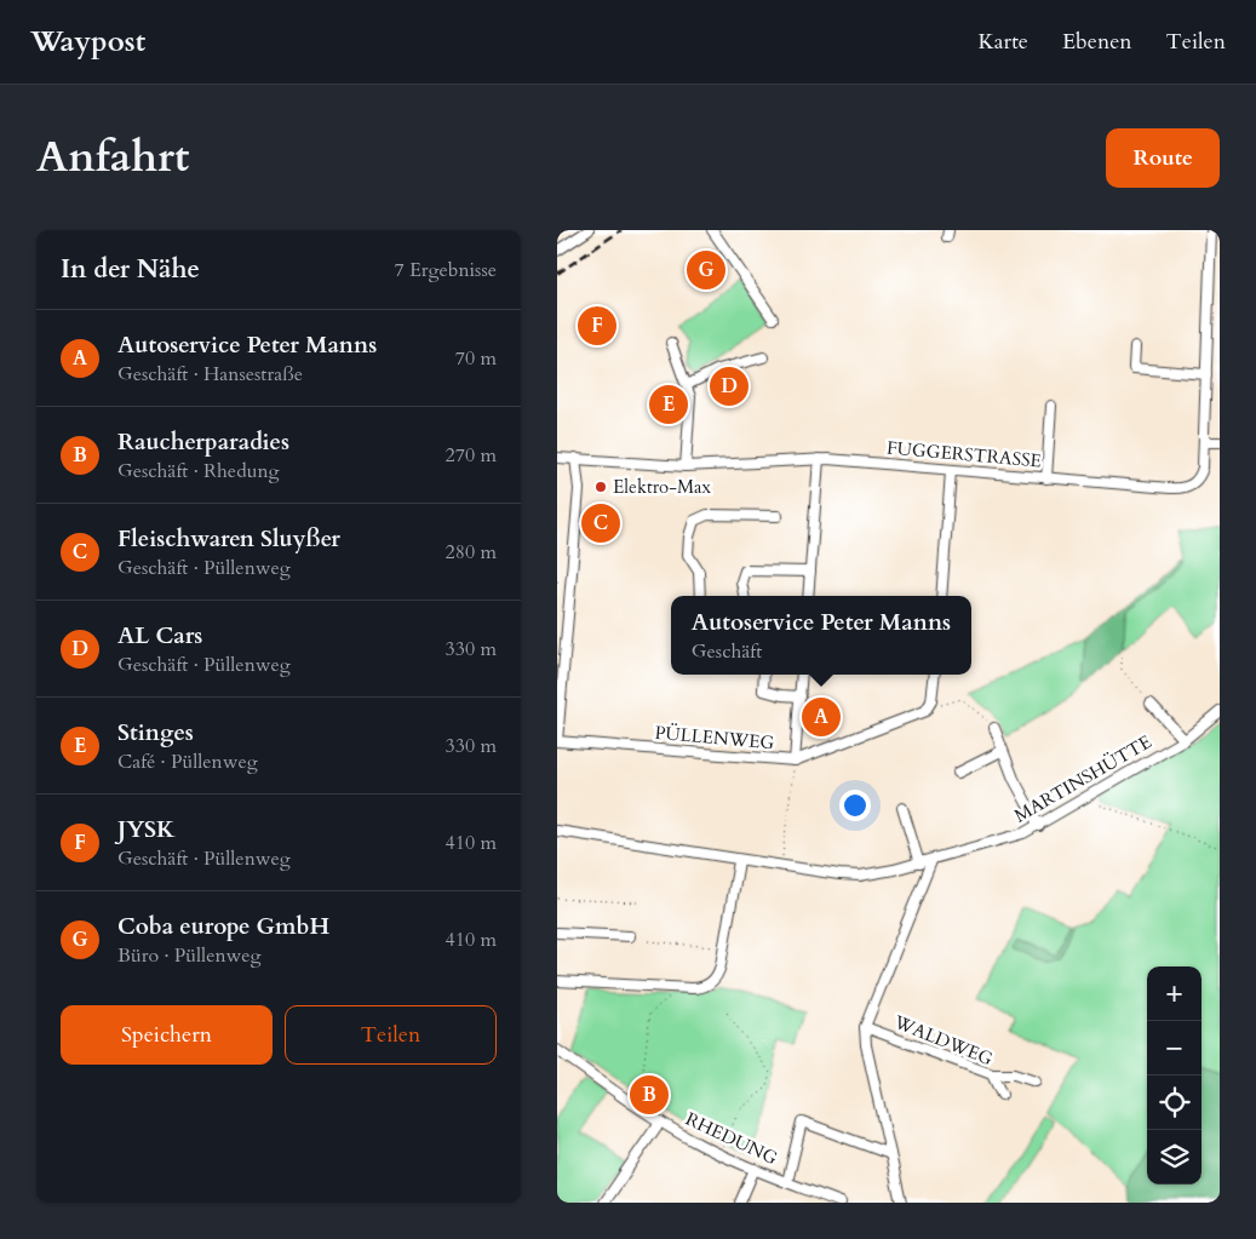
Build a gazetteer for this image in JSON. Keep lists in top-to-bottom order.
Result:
{
  "streets": {
    "street": [
      "FUGGERSTRASSE",
      "PÜLLENWEG",
      "MARTINSHÜTTE",
      "WALDWEG",
      "RHEDUNG"
    ]
  },
  "places": ["Elektro-Max"],
  "page": {
    "header": "Waypost",
    "nav": ["Karte", "Ebenen", "Teilen"],
    "title": "Anfahrt",
    "buttons": [
      "Route",
      ["Speichern", "Teilen"]
    ],
    "heading": ["In der Nähe", "7 Ergebnisse"],
    "pins": [
      "G",
      "F",
      "D",
      "E",
      "C",
      "A",
      "B"
    ],
    "list": [
      {
        "mark": "A",
        "name": "Autoservice Peter Manns",
        "note": "Geschäft · Hansestraße",
        "value": "70 m"
      },
      {
        "mark": "B",
        "name": "Raucherparadies",
        "note": "Geschäft · Rhedung",
        "value": "270 m"
      },
      {
        "mark": "C",
        "name": "Fleischwaren Sluyßer",
        "note": "Geschäft · Püllenweg",
        "value": "280 m"
      },
      {
        "mark": "D",
        "name": "AL Cars",
        "note": "Geschäft · Püllenweg",
        "value": "330 m"
      },
      {
        "mark": "E",
        "name": "Stinges",
        "note": "Café · Püllenweg",
        "value": "330 m"
      },
      {
        "mark": "F",
        "name": "JYSK",
        "note": "Geschäft · Püllenweg",
        "value": "410 m"
      },
      {
        "mark": "G",
        "name": "Coba europe GmbH",
        "note": "Büro · Püllenweg",
        "value": "410 m"
      }
    ],
    "popup": ["Autoservice Peter Manns", "Geschäft"],
    "map_buttons": ["+", "−"]
  }
}
